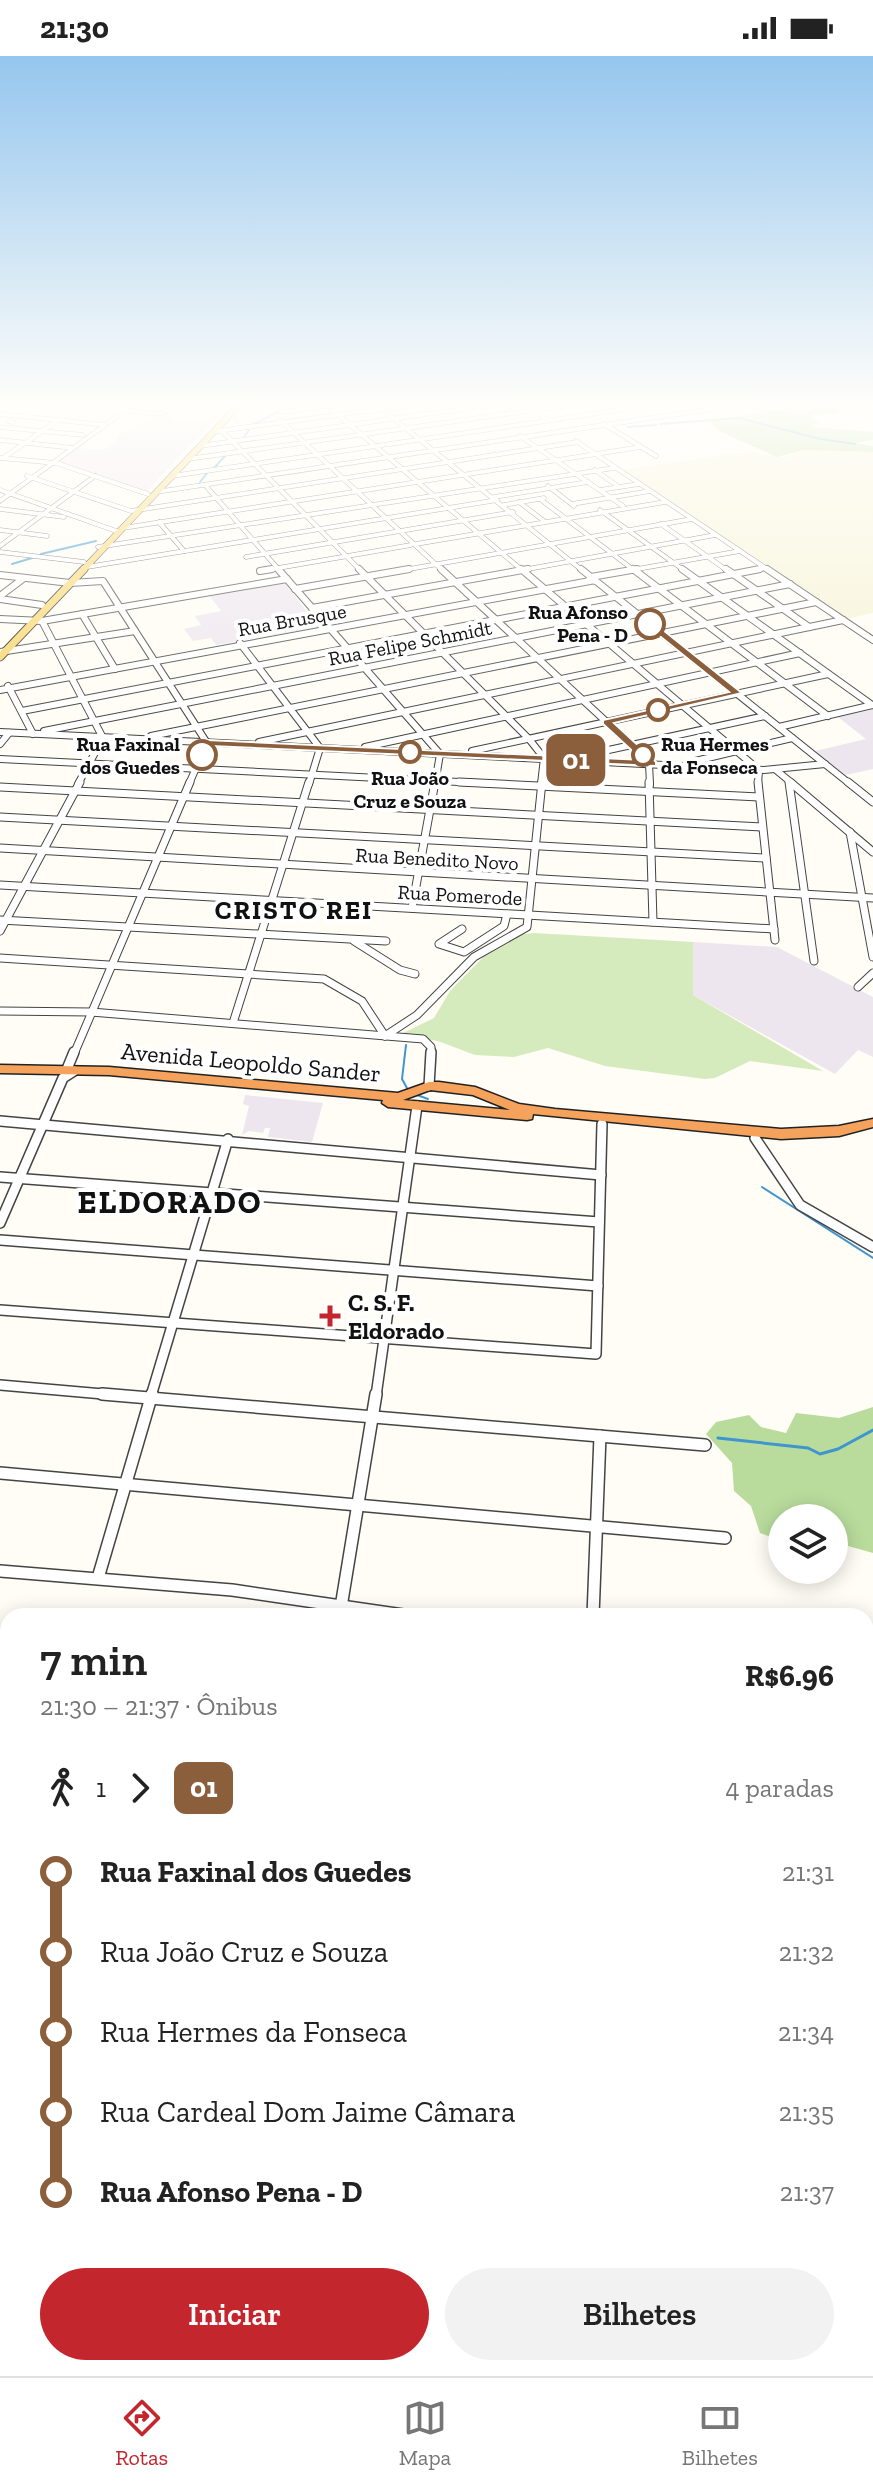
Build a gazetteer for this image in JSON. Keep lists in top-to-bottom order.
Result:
{
  "streets": {
    "highway": ["Avenida Leopoldo Sander"],
    "street": [
      "Rua Brusque",
      "Rua Felipe Schmidt",
      "Rua Benedito Novo",
      "Rua Pomerode"
    ]
  },
  "districts": ["CRISTO REI", "ELDORADO"],
  "places": {
    "other": [
      "Rua Afonso Pena - D",
      "Rua João Cruz e Souza",
      "Rua Faxinal dos Guedes",
      "Rua Hermes da Fonseca"
    ],
    "health": ["C. S. F. Eldorado"]
  },
  "lines": ["bus line 01"],
  "page": {
    "status": "21:30",
    "on_map": "01",
    "heading": ["7 min", "21:30 – 21:37 · Ônibus", "R$6.96"],
    "legs": ["1", "01", "4 paradas"],
    "list": [
      {
        "name": "Rua Faxinal dos Guedes",
        "value": "21:31"
      },
      {
        "name": "Rua João Cruz e Souza",
        "value": "21:32"
      },
      {
        "name": "Rua Hermes da Fonseca",
        "value": "21:34"
      },
      {
        "name": "Rua Cardeal Dom Jaime Câmara",
        "value": "21:35"
      },
      {
        "name": "Rua Afonso Pena - D",
        "value": "21:37"
      }
    ],
    "buttons": ["Iniciar", "Bilhetes"],
    "tabs": ["Rotas", "Mapa", "Bilhetes"]
  }
}
